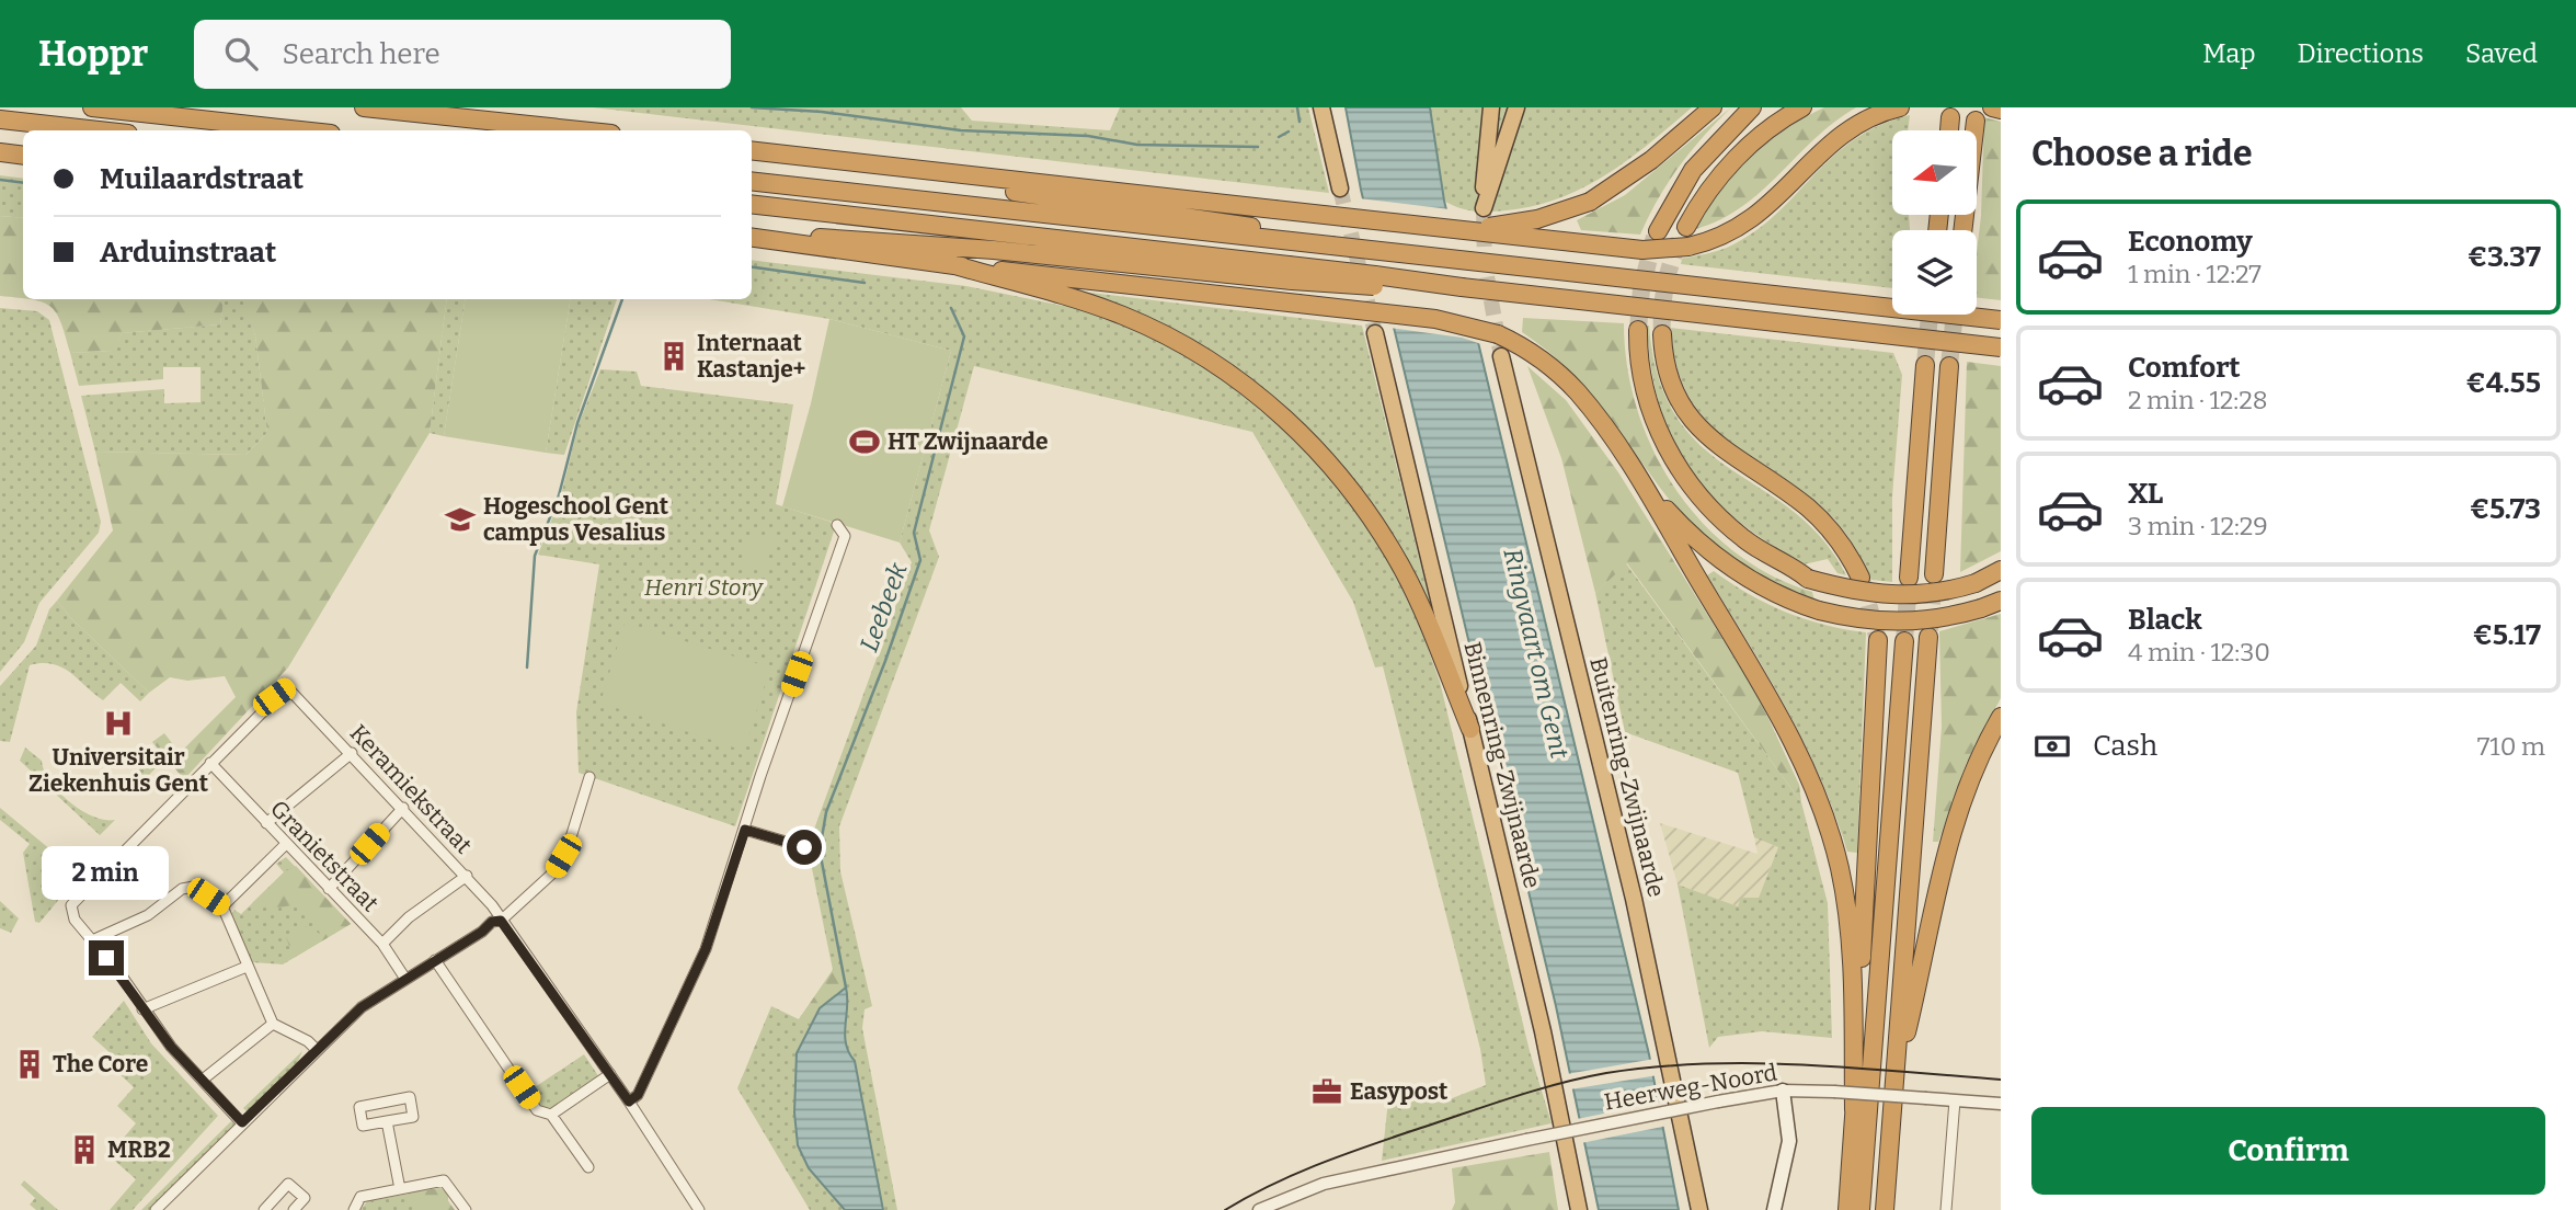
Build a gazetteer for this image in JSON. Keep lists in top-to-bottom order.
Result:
{
  "streets": {
    "highway": ["Binnenring-Zwijnaarde", "Buitenring-Zwijnaarde"],
    "street": ["Keramiekstraat", "Granietstraat", "Heerweg-Noord"]
  },
  "crossings": [
    ["Keramiekstraat", "Granietstraat"]
  ],
  "water": ["Leebeek", "Ringvaart om Gent"],
  "parks": ["Henri Story"],
  "places": {
    "building": ["Internaat Kastanje+", "The Core", "MRB2"],
    "sports": ["HT Zwijnaarde"],
    "school or university": ["Hogeschool Gent campus Vesalius"],
    "hospital": ["Universitair Ziekenhuis Gent"],
    "office": ["Easypost"]
  },
  "north": "left",
  "page": {
    "header": "Hoppr",
    "search": "Search here",
    "nav": ["Map", "Directions", "Saved"],
    "heading": "Choose a ride",
    "banner": ["Muilaardstraat", "Arduinstraat"],
    "list": [
      {
        "name": "Economy",
        "note": "1 min · 12:27",
        "value": "€3.37"
      },
      {
        "name": "Comfort",
        "note": "2 min · 12:28",
        "value": "€4.55"
      },
      {
        "name": "XL",
        "note": "3 min · 12:29",
        "value": "€5.73"
      },
      {
        "name": "Black",
        "note": "4 min · 12:30",
        "value": "€5.17"
      }
    ],
    "pay": ["Cash", "710 m"],
    "bubble": "2 min",
    "buttons": "Confirm"
  }
}
